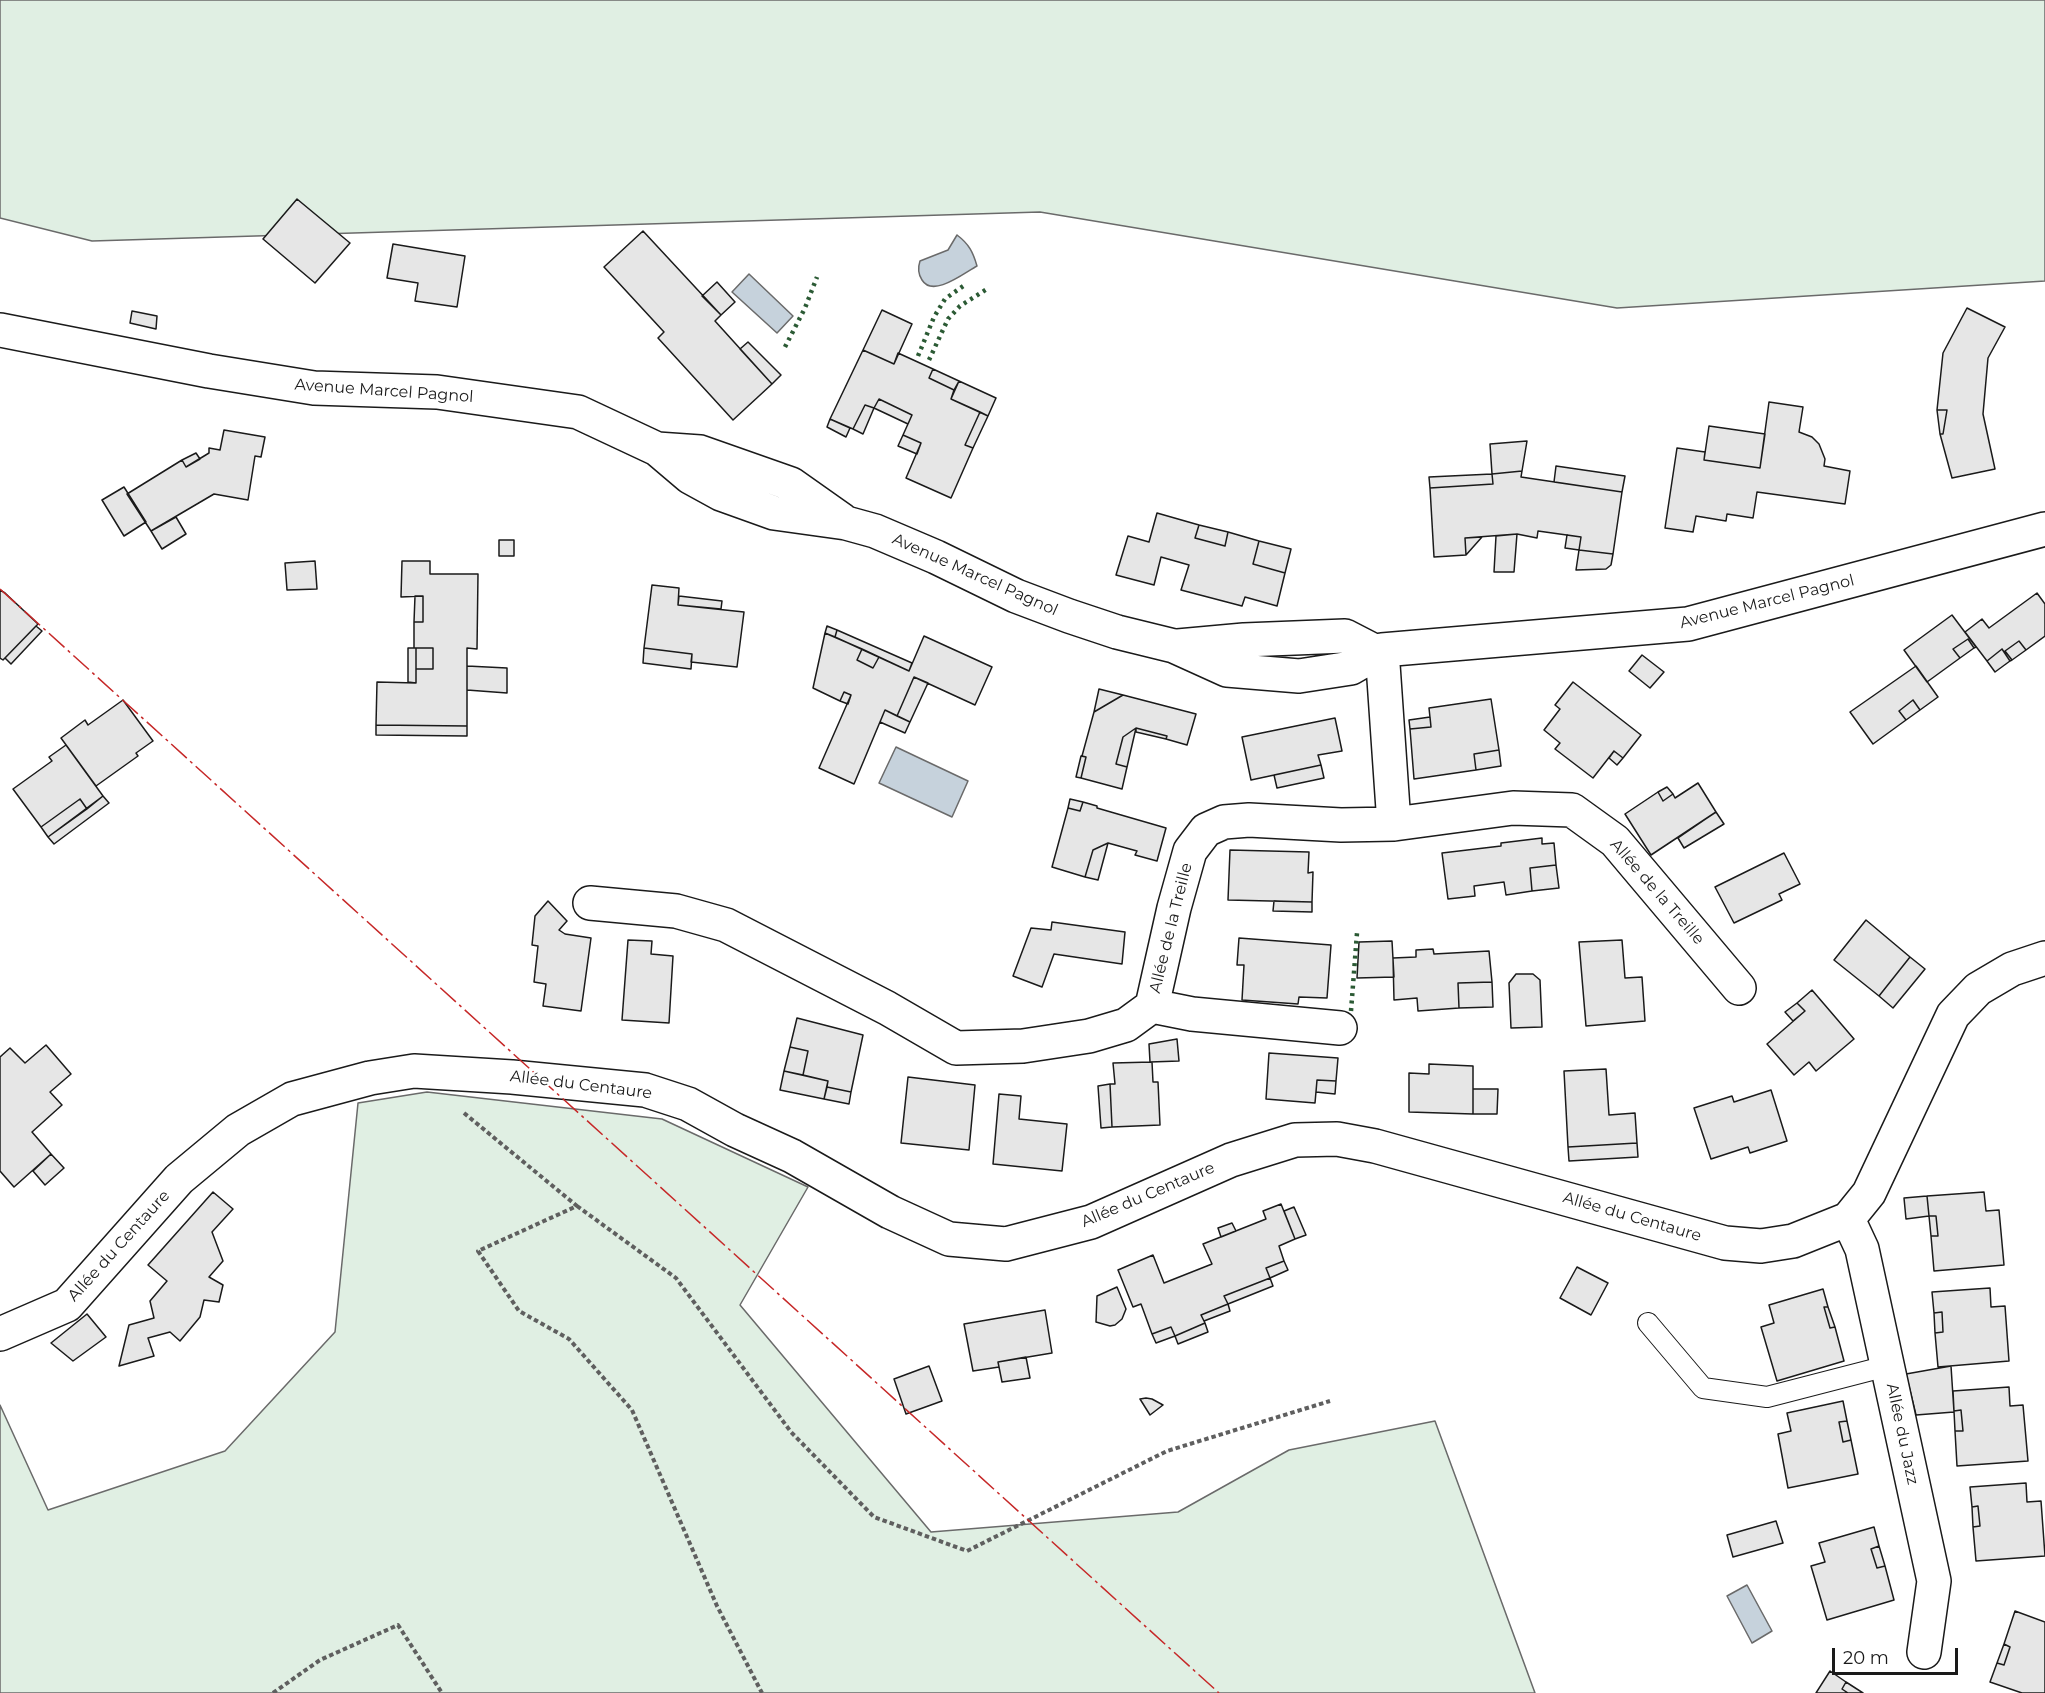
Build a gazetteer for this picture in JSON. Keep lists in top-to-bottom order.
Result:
{
  "streets": {
    "street": [
      "Avenue Marcel Pagnol",
      "Allée de la Treille",
      "Allée du Centaure",
      "Allée du Jazz"
    ]
  },
  "crossings": [
    ["Allée du Centaure", "Allée du Jazz"]
  ],
  "scale_bar": "20 m"
}
